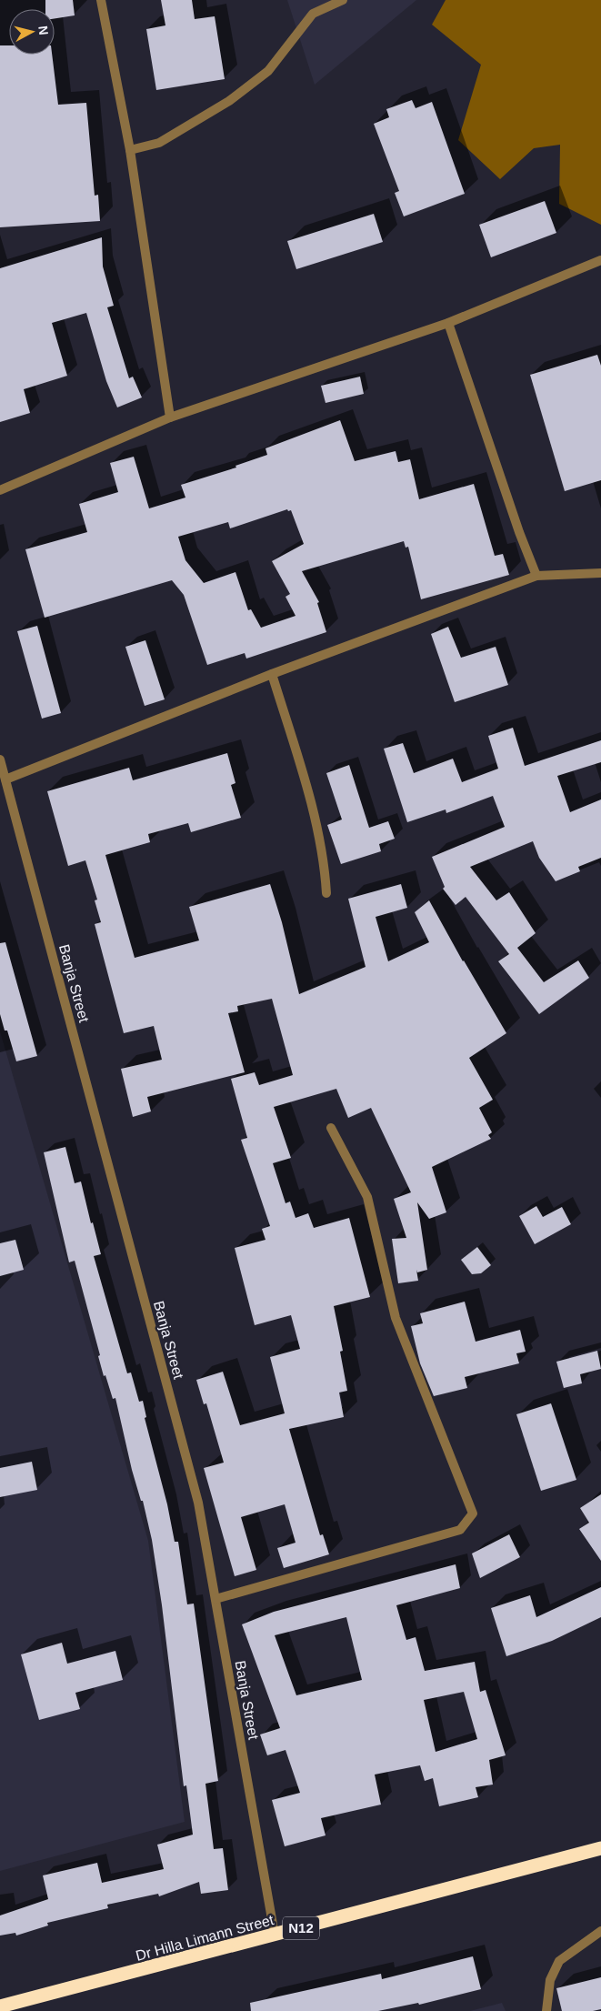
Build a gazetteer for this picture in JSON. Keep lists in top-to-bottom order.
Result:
{
  "streets": {
    "highway": ["N12", "Dr Hilla Limann Street"],
    "street": ["Banja Street"]
  },
  "crossings": [
    ["Banja Street", "Dr Hilla Limann Street"]
  ],
  "north": "right"
}
